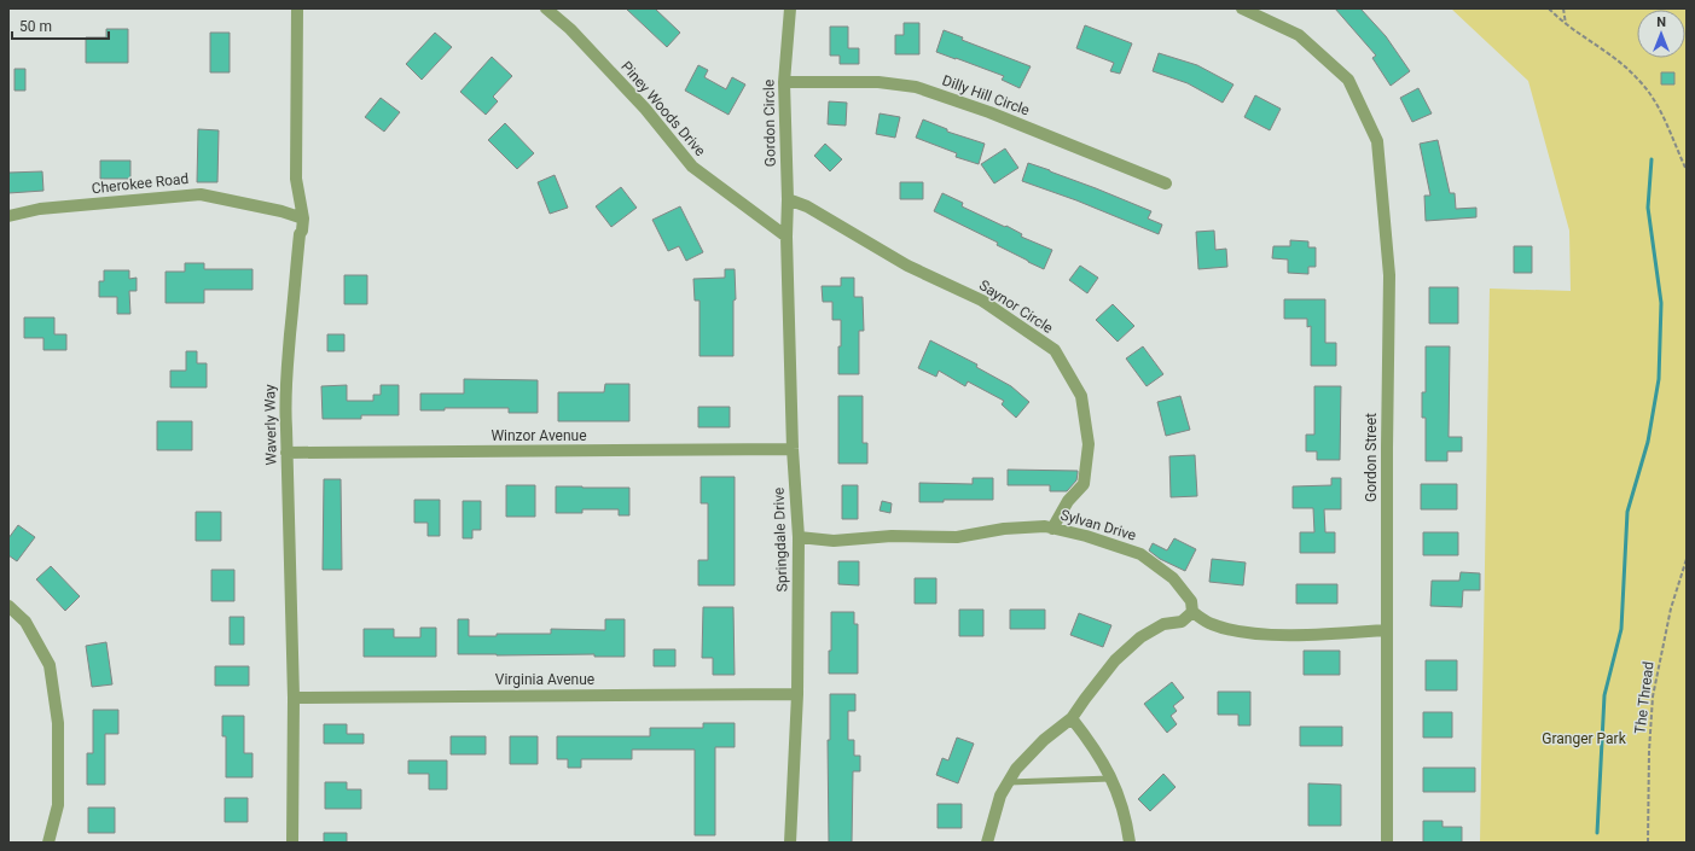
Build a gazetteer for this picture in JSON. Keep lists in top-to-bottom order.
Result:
{
  "streets": {
    "street": [
      "Dilly Hill Circle",
      "Piney Woods Drive",
      "Gordon Circle",
      "Cherokee Road",
      "Saynor Circle",
      "Waverly Way",
      "Winzor Avenue",
      "Gordon Street",
      "Sylvan Drive",
      "Springdale Drive",
      "Virginia Avenue"
    ],
    "path": ["The Thread"]
  },
  "crossings": [
    ["Dilly Hill Circle", "Gordon Circle"],
    ["Piney Woods Drive", "Gordon Circle"],
    ["Piney Woods Drive", "Springdale Drive"],
    ["Gordon Circle", "Saynor Circle"],
    ["Gordon Circle", "Springdale Drive"],
    ["Cherokee Road", "Waverly Way"],
    ["Saynor Circle", "Sylvan Drive"],
    ["Waverly Way", "Winzor Avenue"],
    ["Waverly Way", "Virginia Avenue"],
    ["Winzor Avenue", "Springdale Drive"],
    ["Sylvan Drive", "Springdale Drive"],
    ["Springdale Drive", "Virginia Avenue"]
  ],
  "parks": ["Granger Park"],
  "scale_bar": "50 m",
  "north": "top"
}
